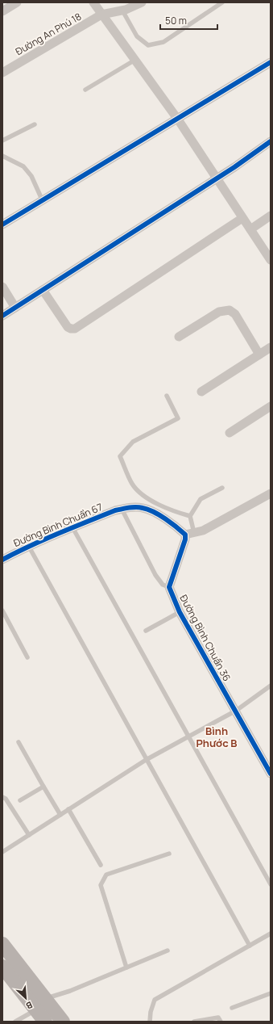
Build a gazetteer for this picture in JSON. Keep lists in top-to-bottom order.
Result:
{
  "streets": {
    "street": ["Đường An Phú 18", "Đường Bình Chuẩn 67", "Đường Bình Chuẩn 36"]
  },
  "districts": ["Bình Phước B"],
  "scale_bar": "50 m",
  "north": "bottom right"
}
